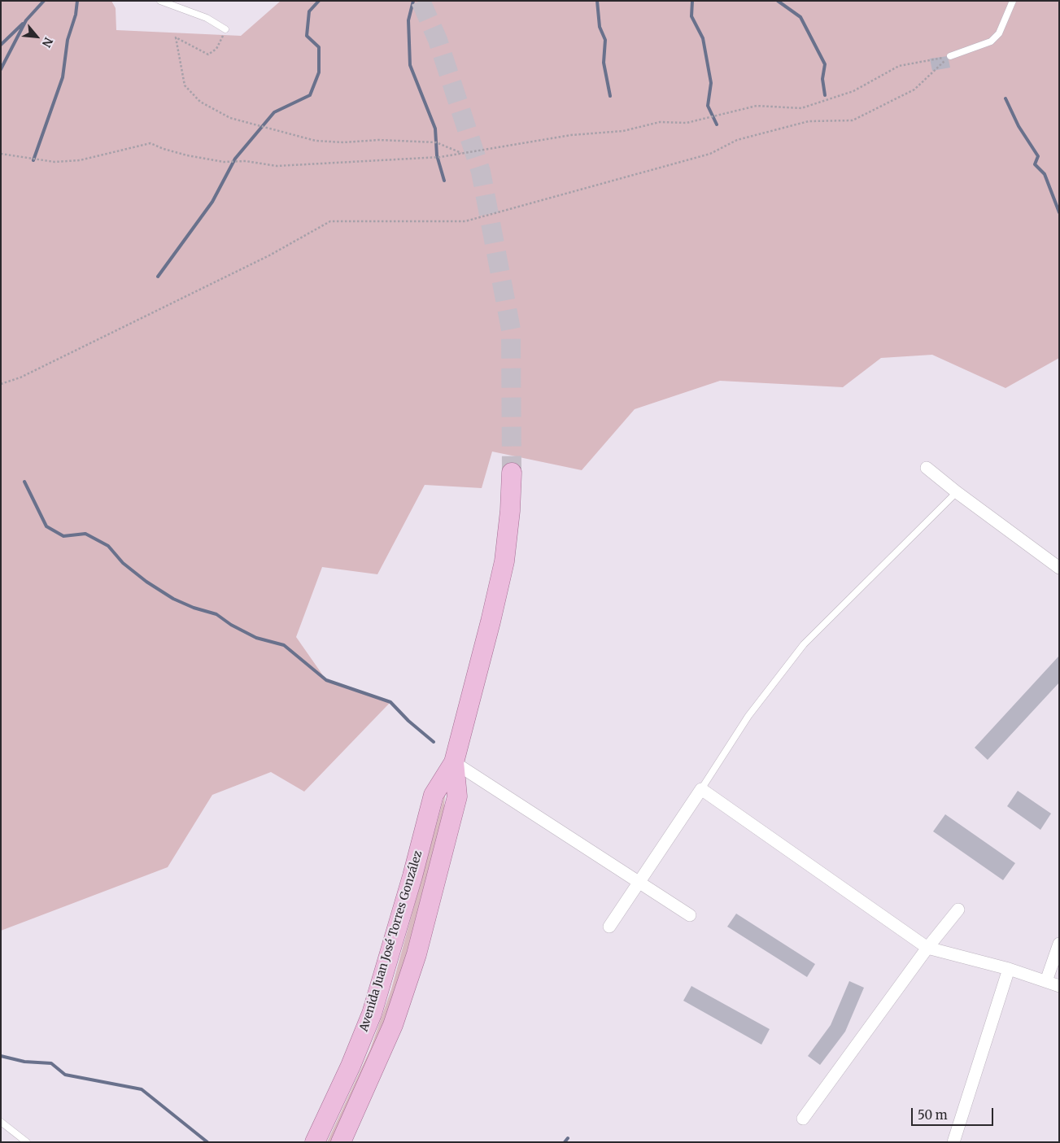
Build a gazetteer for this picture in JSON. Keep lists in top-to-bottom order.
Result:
{
  "streets": {
    "main road": ["Avenida Juan José Torres González"]
  },
  "scale_bar": "50 m",
  "north": "bottom right"
}
